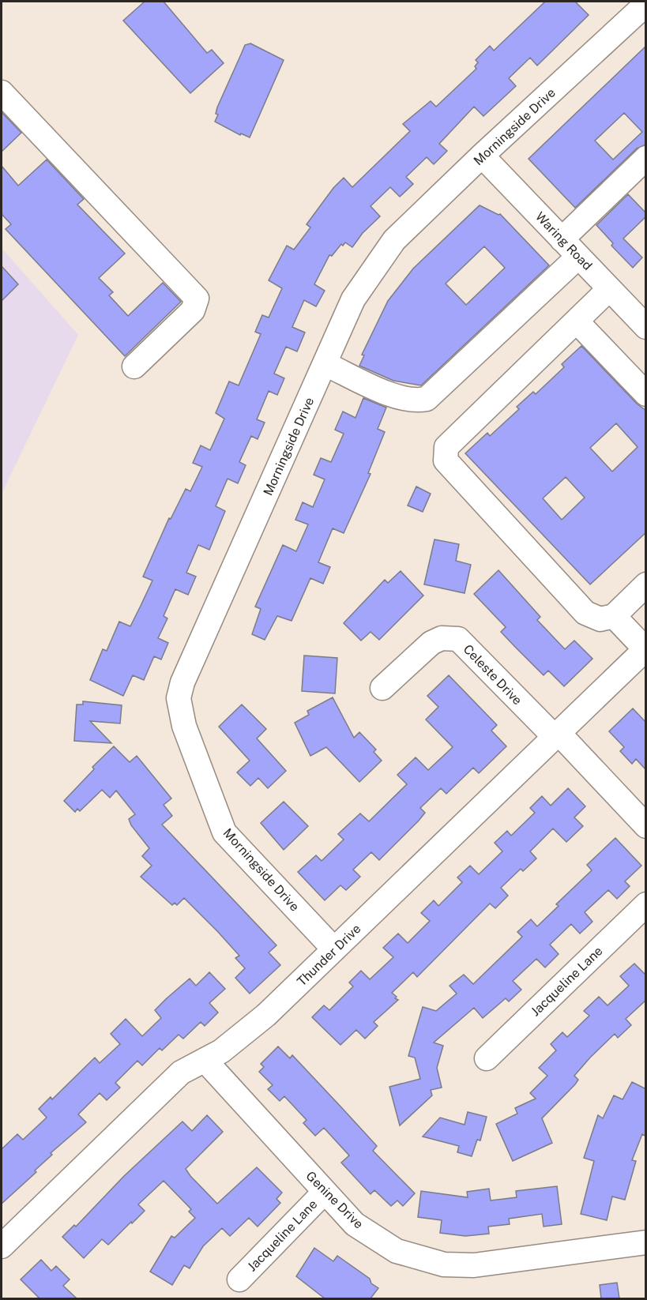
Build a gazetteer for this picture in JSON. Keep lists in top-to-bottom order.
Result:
{
  "streets": {
    "street": [
      "Morningside Drive",
      "Waring Road",
      "Celeste Drive",
      "Thunder Drive",
      "Jacqueline Lane",
      "Genine Drive"
    ]
  },
  "crossings": [
    ["Morningside Drive", "Waring Road"],
    ["Morningside Drive", "Thunder Drive"],
    ["Celeste Drive", "Thunder Drive"],
    ["Thunder Drive", "Genine Drive"],
    ["Jacqueline Lane", "Genine Drive"]
  ]
}
